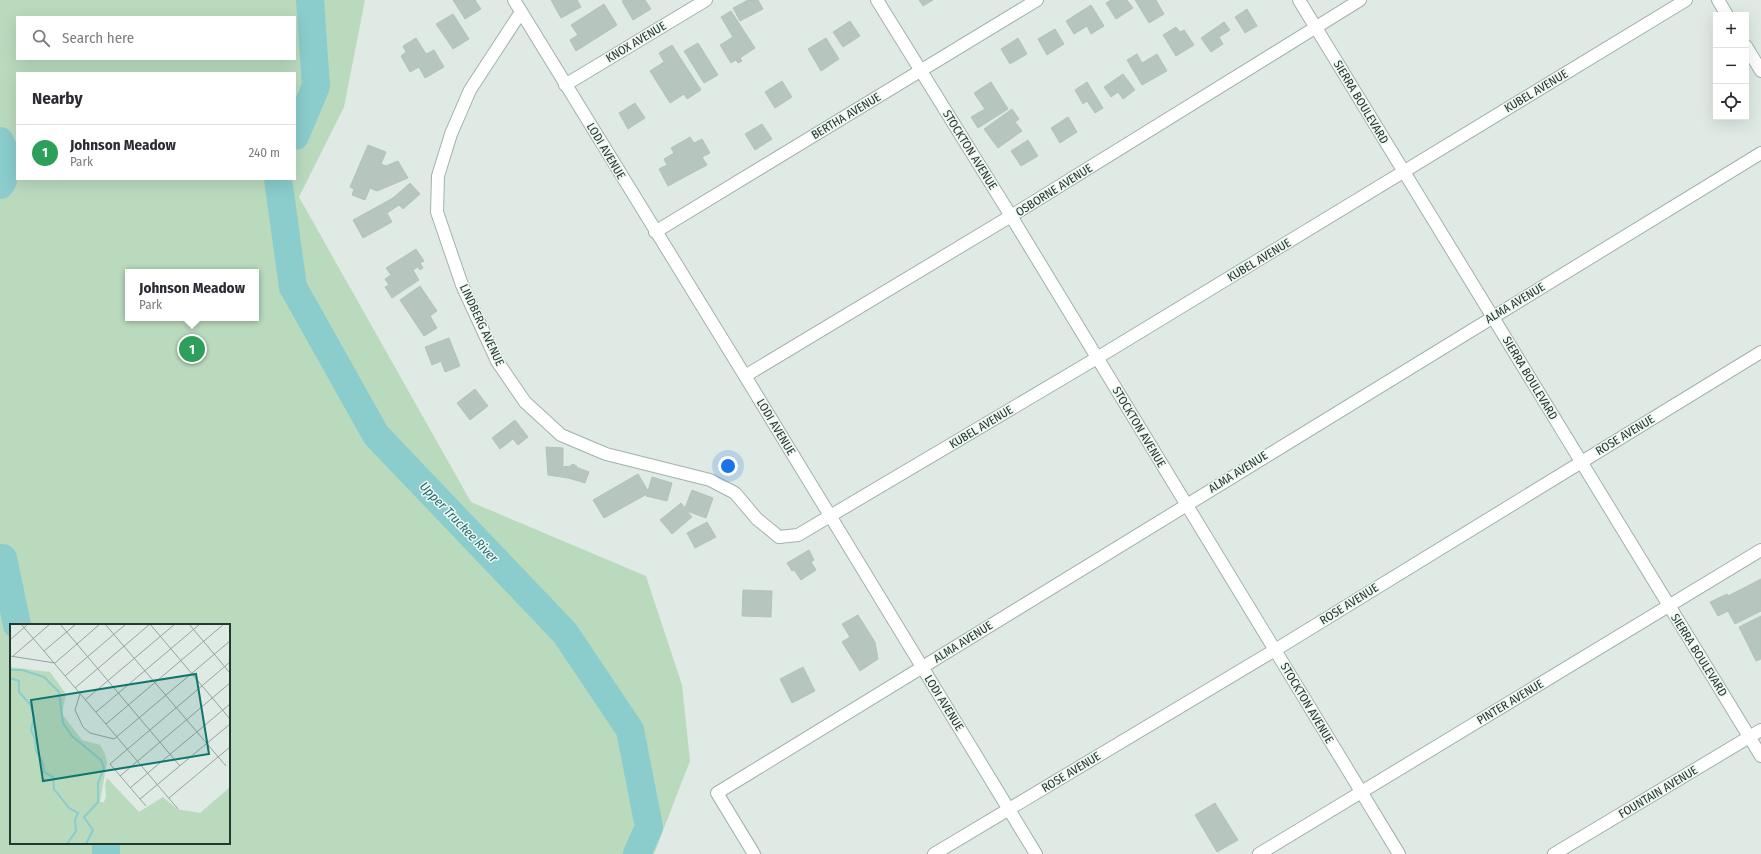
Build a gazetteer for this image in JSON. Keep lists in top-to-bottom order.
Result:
{
  "streets": {
    "street": [
      "KNOX AVENUE",
      "KUBEL AVENUE",
      "SIERRA BOULEVARD",
      "BERTHA AVENUE",
      "STOCKTON AVENUE",
      "LODI AVENUE",
      "OSBORNE AVENUE",
      "ALMA AVENUE",
      "LINDBERG AVENUE",
      "ROSE AVENUE",
      "PINTER AVENUE",
      "FOUNTAIN AVENUE"
    ]
  },
  "crossings": [
    ["KNOX AVENUE", "LODI AVENUE"],
    ["KUBEL AVENUE", "SIERRA BOULEVARD"],
    ["KUBEL AVENUE", "STOCKTON AVENUE"],
    ["KUBEL AVENUE", "LODI AVENUE"],
    ["KUBEL AVENUE", "LINDBERG AVENUE"],
    ["SIERRA BOULEVARD", "OSBORNE AVENUE"],
    ["SIERRA BOULEVARD", "ALMA AVENUE"],
    ["SIERRA BOULEVARD", "ROSE AVENUE"],
    ["SIERRA BOULEVARD", "PINTER AVENUE"],
    ["SIERRA BOULEVARD", "FOUNTAIN AVENUE"],
    ["BERTHA AVENUE", "STOCKTON AVENUE"],
    ["BERTHA AVENUE", "LODI AVENUE"],
    ["STOCKTON AVENUE", "OSBORNE AVENUE"],
    ["STOCKTON AVENUE", "ALMA AVENUE"],
    ["STOCKTON AVENUE", "ROSE AVENUE"],
    ["STOCKTON AVENUE", "PINTER AVENUE"],
    ["LODI AVENUE", "OSBORNE AVENUE"],
    ["LODI AVENUE", "ALMA AVENUE"],
    ["LODI AVENUE", "LINDBERG AVENUE"],
    ["LODI AVENUE", "ROSE AVENUE"]
  ],
  "water": ["Upper Truckee River"],
  "page": {
    "map_buttons": ["+", "−"],
    "search": "Search here",
    "heading": "Nearby",
    "list": [
      {
        "mark": "1",
        "name": "Johnson Meadow",
        "note": "Park",
        "value": "240 m"
      }
    ],
    "popup": ["Johnson Meadow", "Park"],
    "pins": "1"
  }
}
